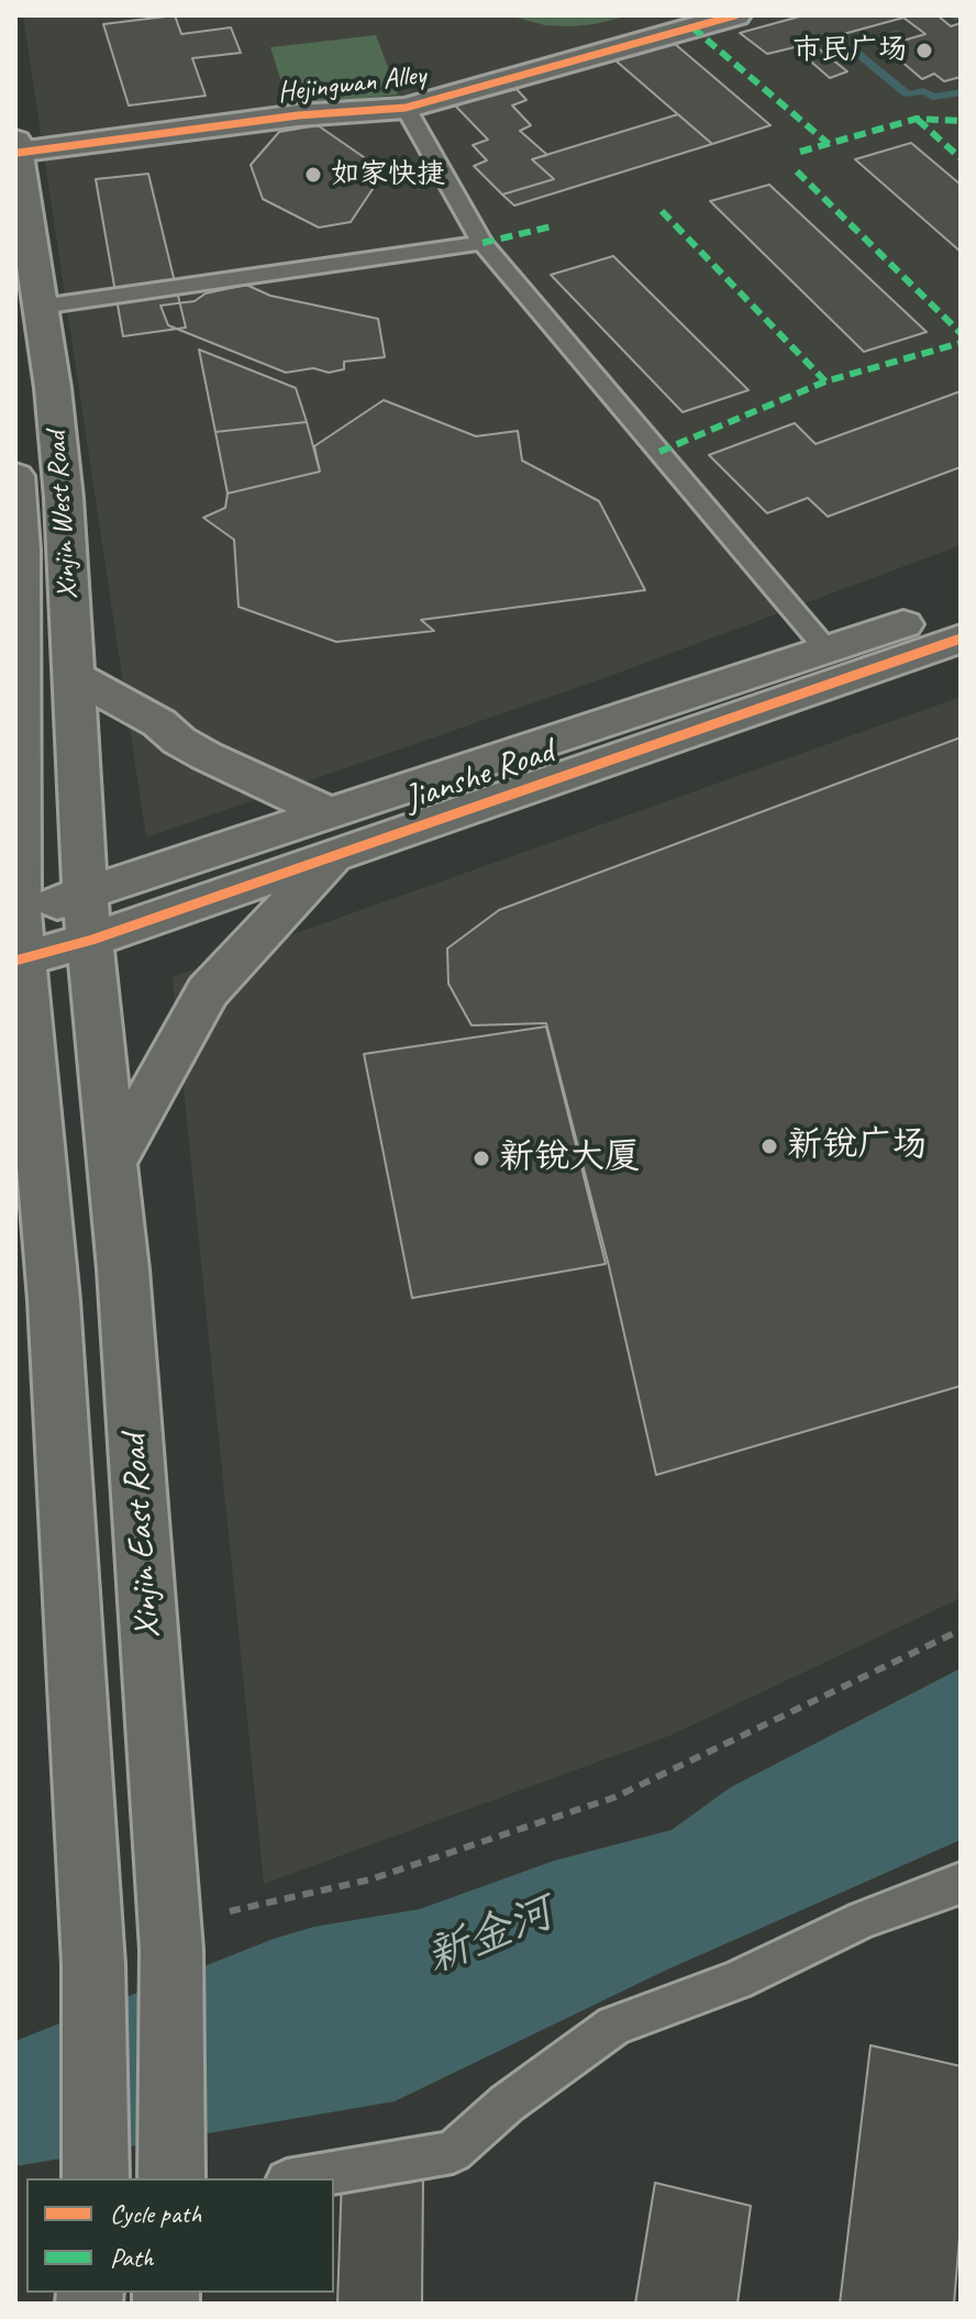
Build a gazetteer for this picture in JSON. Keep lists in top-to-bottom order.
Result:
{
  "streets": {
    "main road": [
      "Hejingwan Alley",
      "Xinjin West Road",
      "Jianshe Road",
      "Xinjin East Road"
    ]
  },
  "crossings": [
    ["Hejingwan Alley", "Xinjin West Road"],
    ["Xinjin West Road", "Jianshe Road"],
    ["Xinjin West Road", "Xinjin East Road"],
    ["Jianshe Road", "Xinjin East Road"]
  ],
  "water": ["新金河"],
  "places": [
    "市民广场",
    "如家快捷",
    "新锐广场",
    "新锐大厦"
  ],
  "legend": ["Cycle path", "Path"]
}
